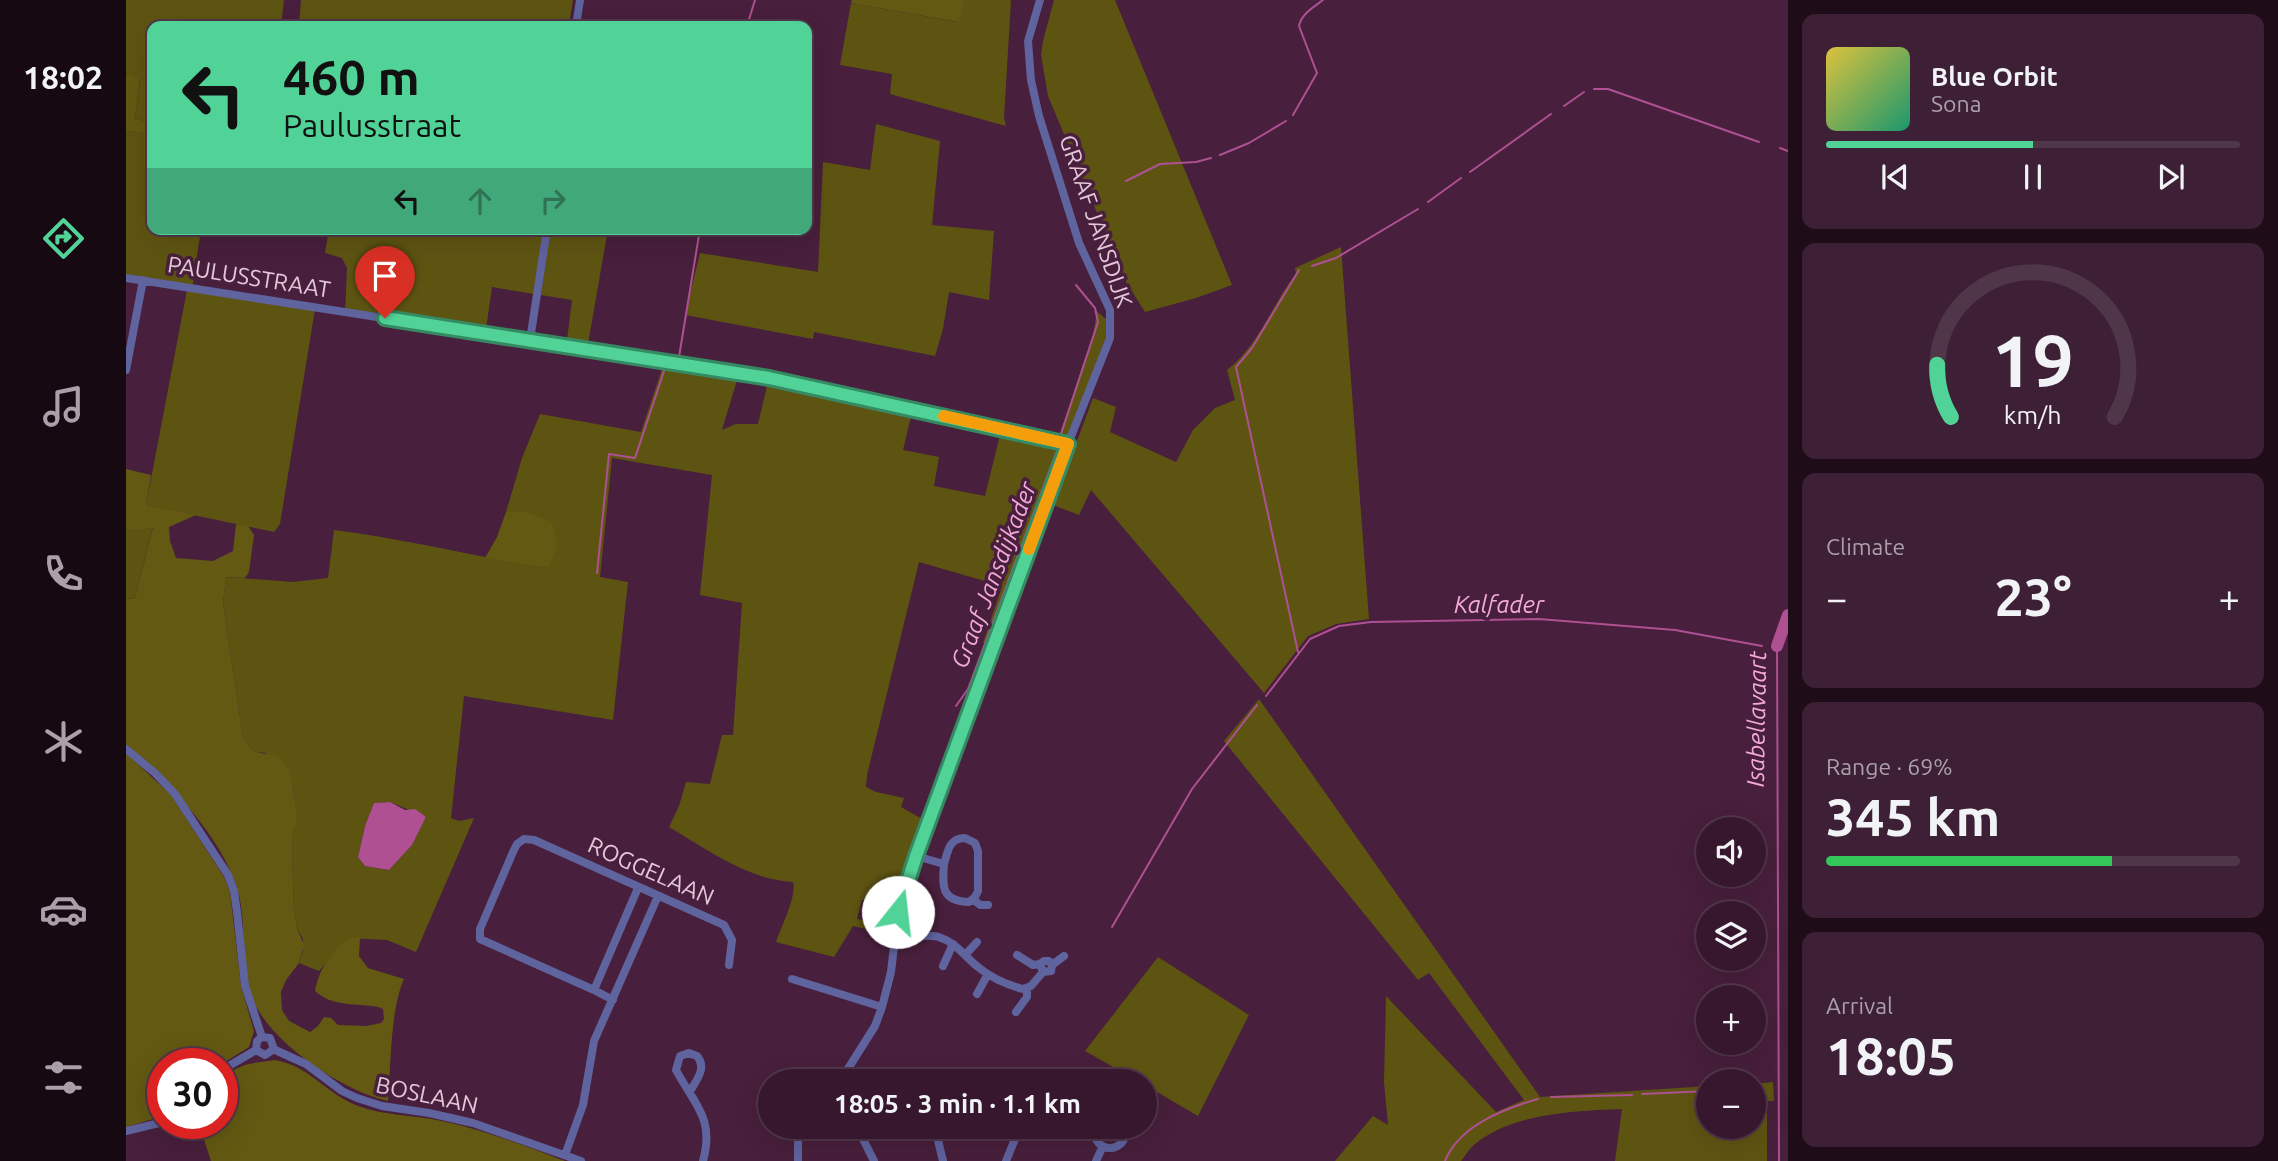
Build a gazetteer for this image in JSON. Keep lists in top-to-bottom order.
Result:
{
  "streets": {
    "street": [
      "GRAAF JANSDIJK",
      "PAULUSSTRAAT",
      "ROGGELAAN",
      "BOSLAAN"
    ]
  },
  "crossings": [
    ["GRAAF JANSDIJK", "PAULUSSTRAAT"]
  ],
  "water": ["Graaf Jansdijkader", "Kalfader", "Isabellavaart"],
  "page": {
    "tabs": "18:02",
    "turn": ["460 m", "Paulusstraat"],
    "song": ["Blue Orbit", "Sona"],
    "tile": [
      "Climate",
      ["Range · 69%", "345 km"],
      ["Arrival", "18:05"]
    ],
    "heat": ["−", "23°", "+"],
    "map_buttons": ["+", "−"],
    "limit": "30",
    "trip": "18:05 · 3 min · 1.1 km",
    "gauge": ["19", "km/h"]
  }
}
